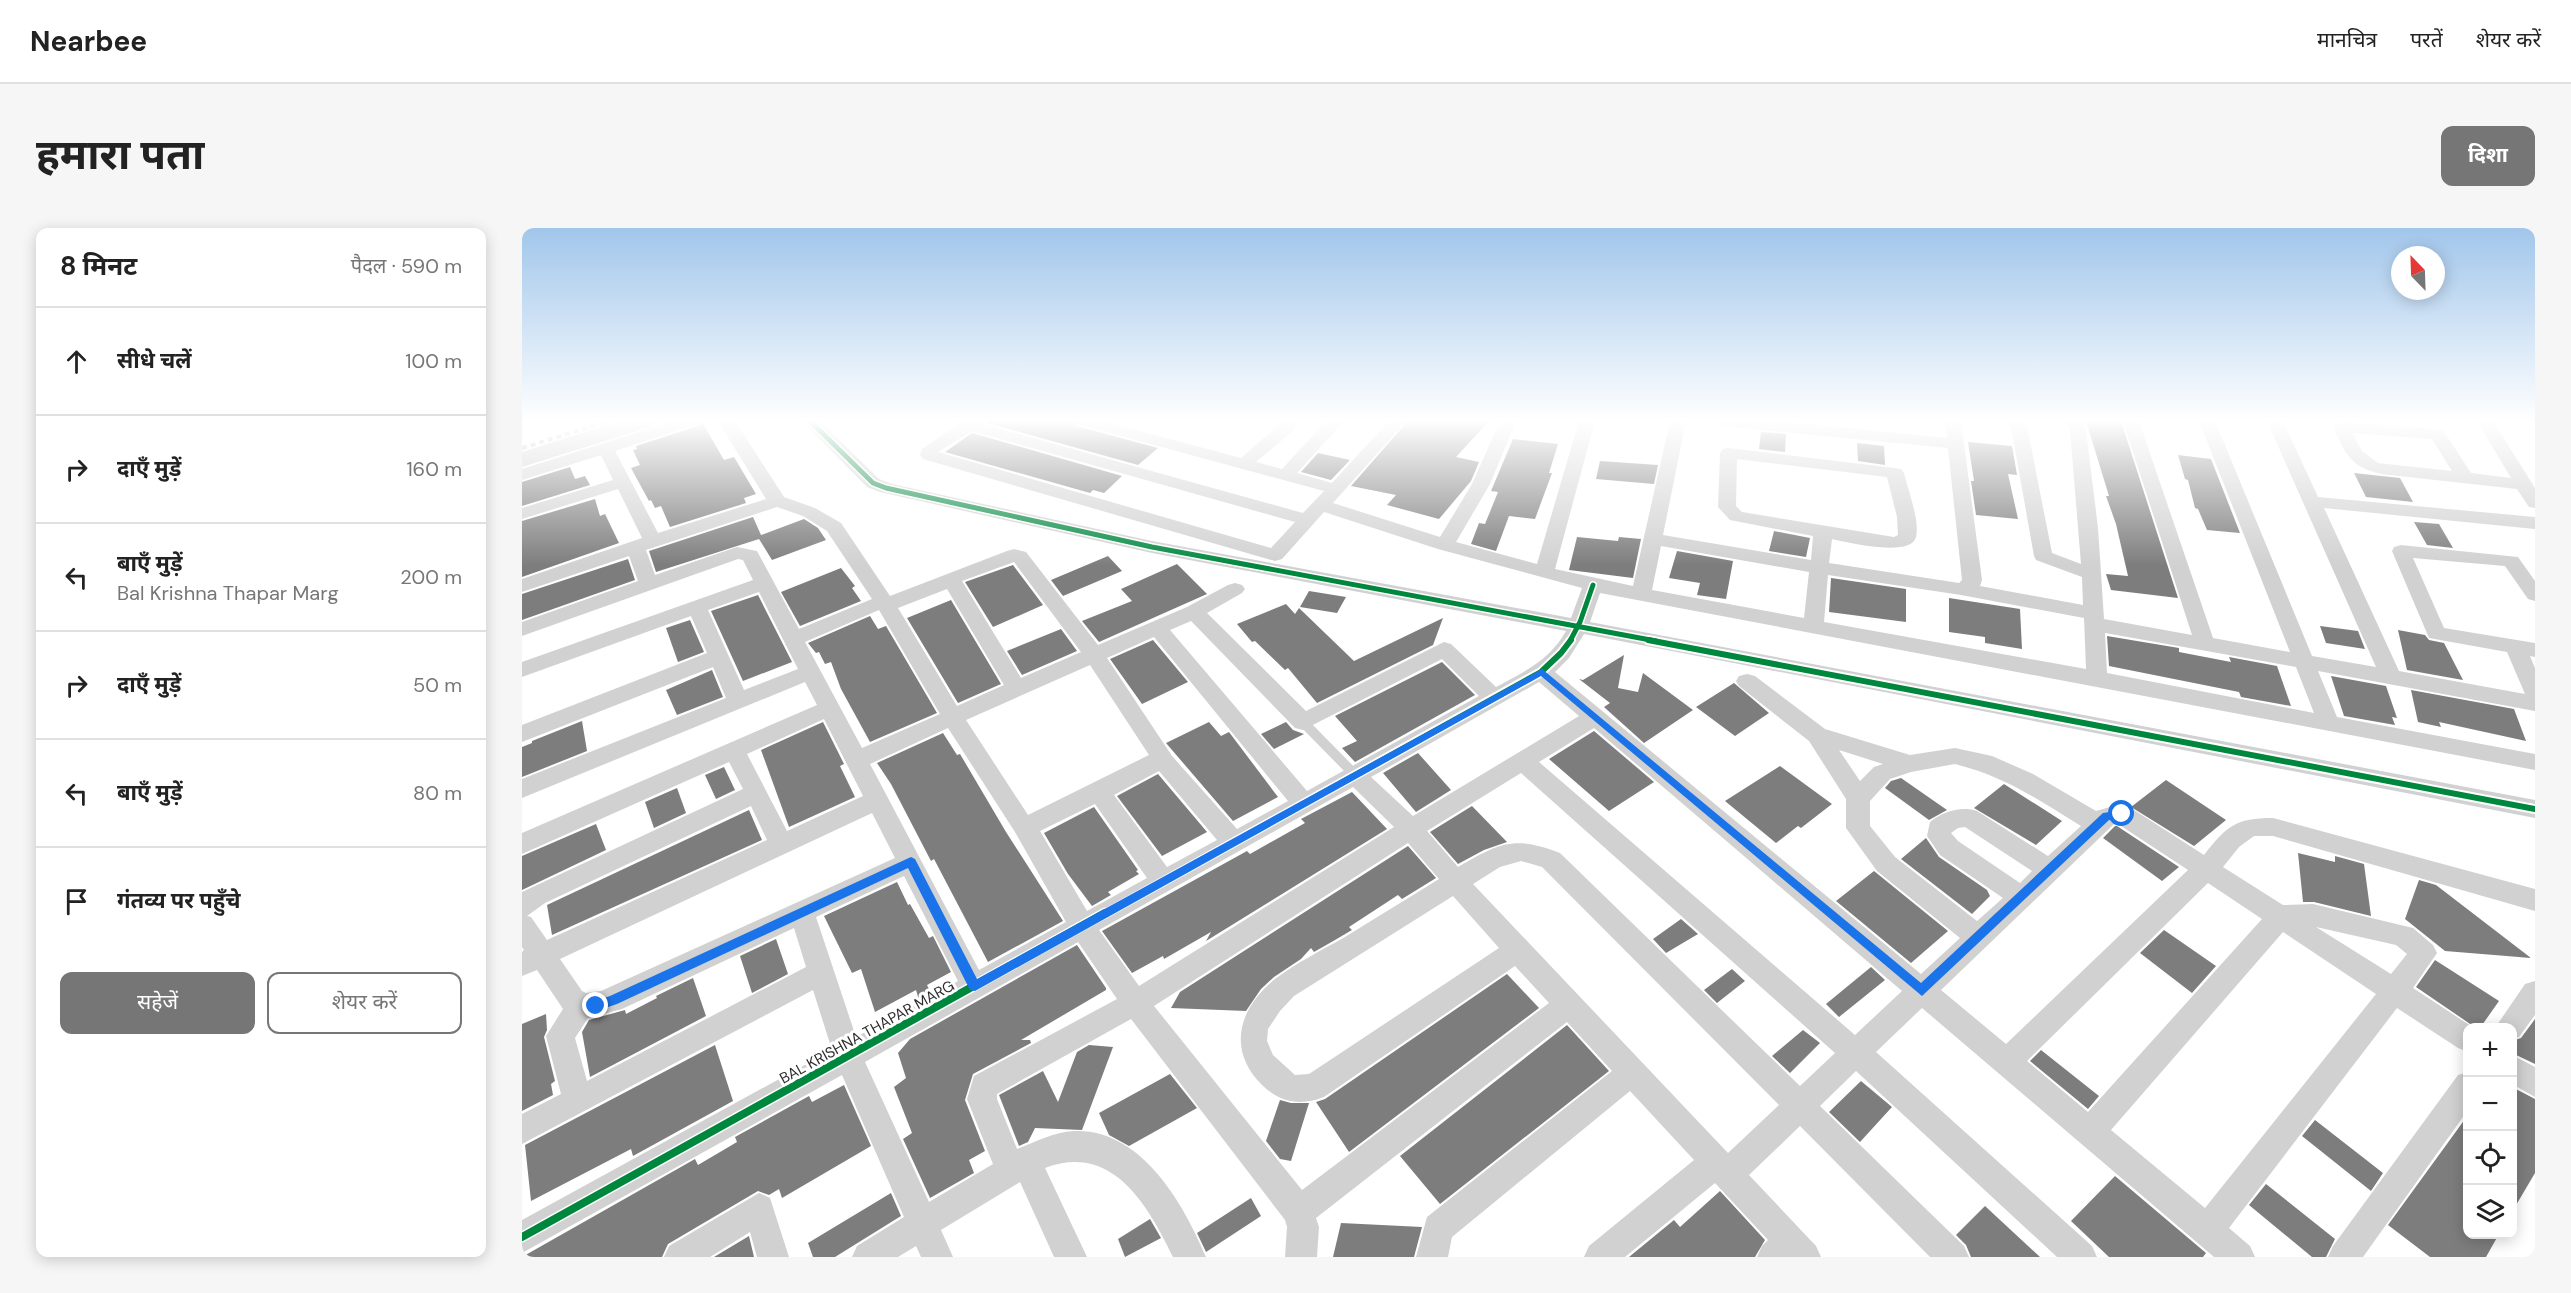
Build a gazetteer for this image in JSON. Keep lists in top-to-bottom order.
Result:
{
  "streets": {
    "street": ["BAL KRISHNA THAPAR MARG"]
  },
  "north": "top left",
  "page": {
    "header": "Nearbee",
    "nav": ["मानचित्र", "परतें", "शेयर करें"],
    "buttons": [
      "दिशा",
      ["सहेजें", "शेयर करें"]
    ],
    "title": "हमारा पता",
    "heading": ["8 मिनट", "पैदल · 590 m"],
    "list": [
      ["सीधे चलें", "100 m"],
      ["दाएँ मुड़ें", "160 m"],
      ["बाएँ मुड़ें", "Bal Krishna Thapar Marg", "200 m"],
      ["दाएँ मुड़ें", "50 m"],
      ["बाएँ मुड़ें", "80 m"],
      "गंतव्य पर पहुँचे"
    ],
    "map_buttons": ["+", "−"]
  }
}
